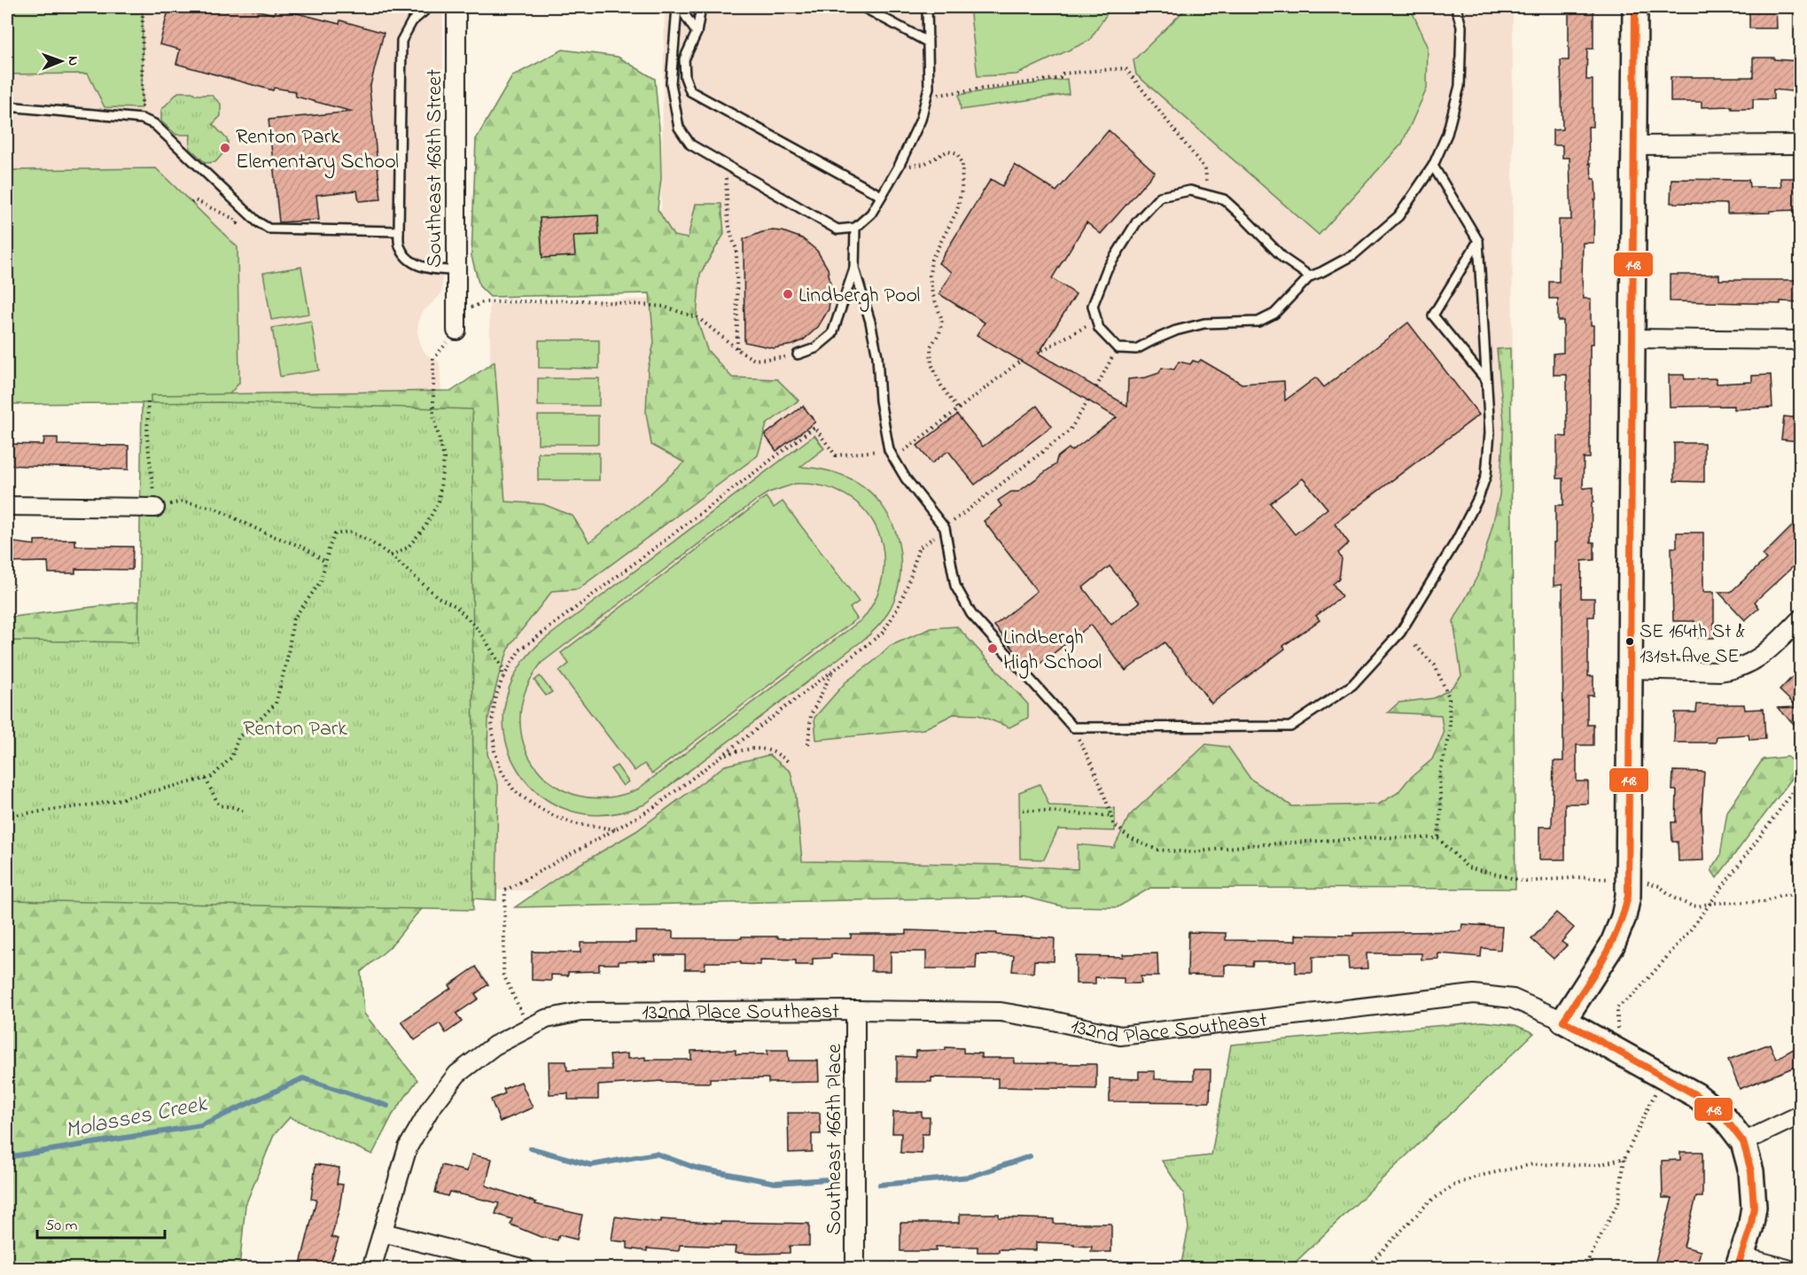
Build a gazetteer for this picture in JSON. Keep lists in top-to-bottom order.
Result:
{
  "streets": {
    "street": ["Southeast 168th Street", "132nd Place Southeast", "Southeast 166th Place"]
  },
  "crossings": [
    ["132nd Place Southeast", "Southeast 166th Place"]
  ],
  "water": ["Molasses Creek"],
  "parks": ["Renton Park"],
  "places": [
    "Renton Park Elementary School",
    "Lindbergh Pool",
    "SE 164th St & 131st Ave SE",
    "Lindbergh High School"
  ],
  "lines": ["transit line 148"],
  "scale_bar": "50 m",
  "north": "right"
}
